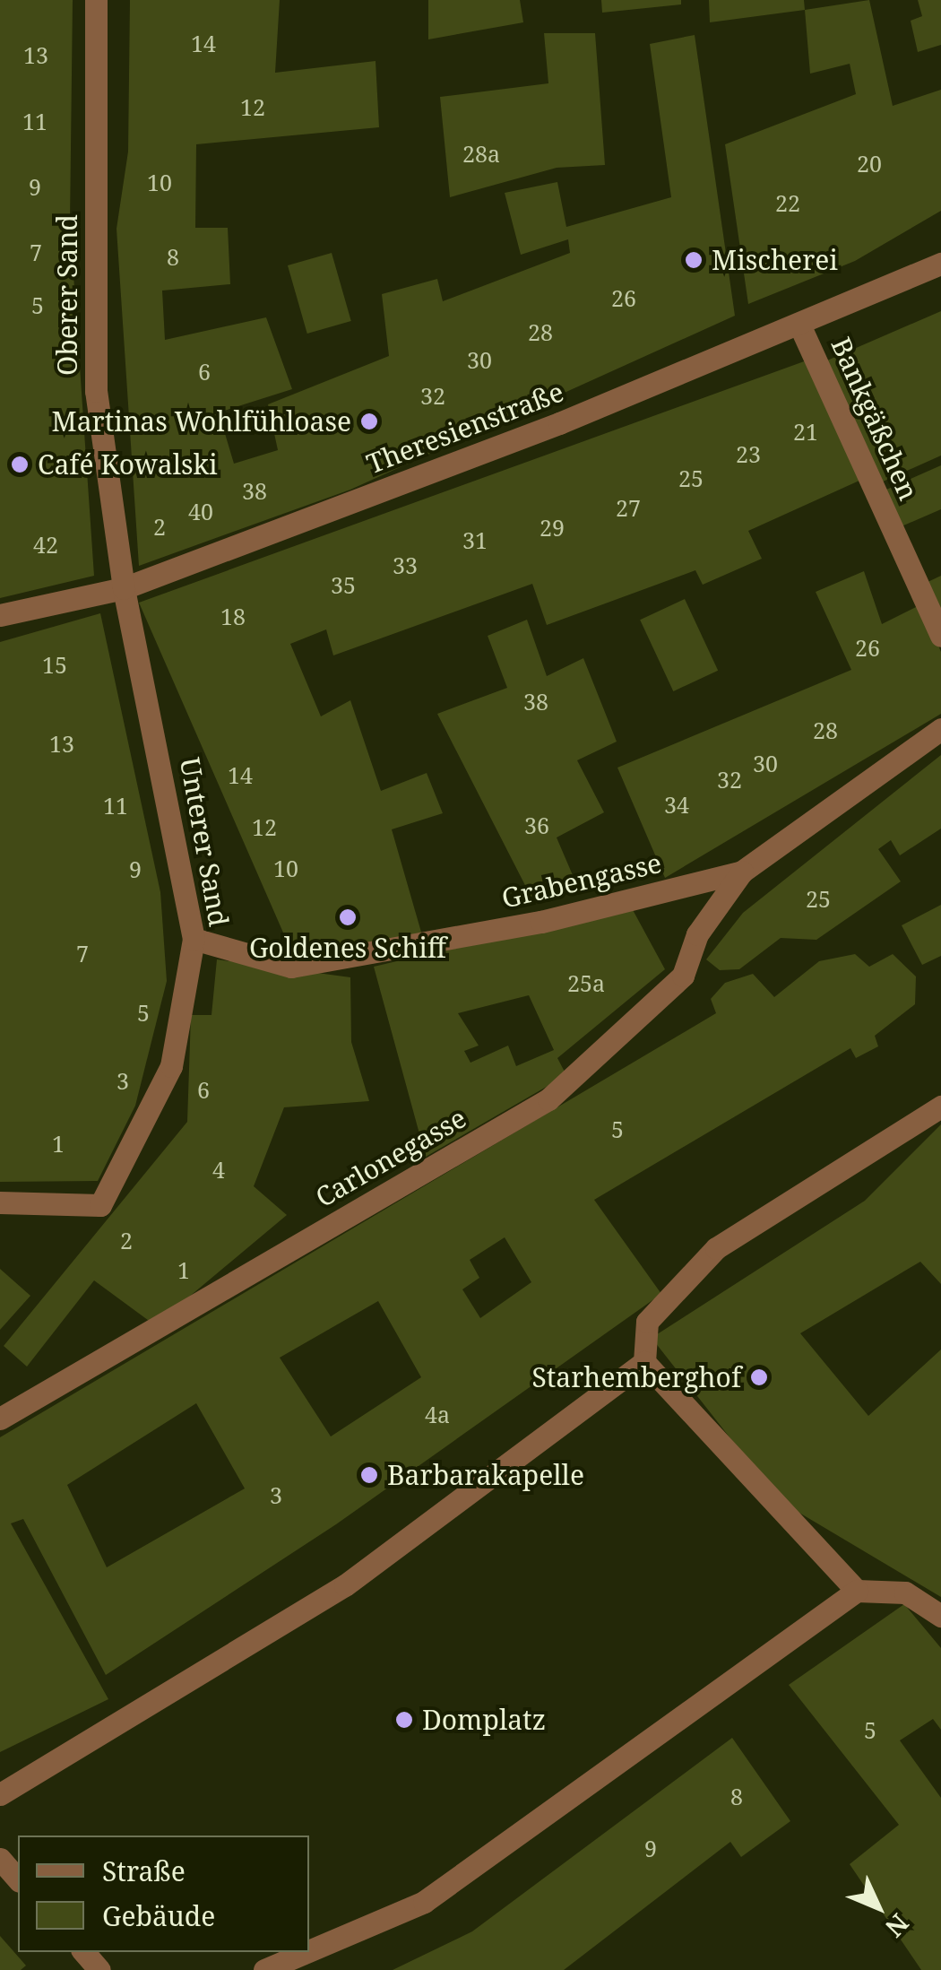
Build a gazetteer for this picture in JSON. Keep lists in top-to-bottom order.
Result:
{
  "streets": {
    "street": [
      "Oberer Sand",
      "Bankgäßchen",
      "Theresienstraße",
      "Unterer Sand",
      "Grabengasse",
      "Carlonegasse"
    ]
  },
  "crossings": [
    ["Oberer Sand", "Theresienstraße"],
    ["Oberer Sand", "Unterer Sand"],
    ["Bankgäßchen", "Theresienstraße"],
    ["Theresienstraße", "Unterer Sand"],
    ["Unterer Sand", "Grabengasse"],
    ["Grabengasse", "Carlonegasse"]
  ],
  "places": [
    "Mischerei",
    "Martinas Wohlfühloase",
    "Café Kowalski",
    "Goldenes Schiff",
    "Starhemberghof",
    "Barbarakapelle",
    "Domplatz"
  ],
  "house_numbers": [
    "14",
    "13",
    "12",
    "11",
    "28a",
    "20",
    "10",
    "9",
    "22",
    "7",
    "8",
    "26",
    "5",
    "28",
    "30",
    "6",
    "32",
    "21",
    "23",
    "25",
    "38",
    "27",
    "40",
    "2",
    "29",
    "31",
    "42",
    "33",
    "35",
    "18",
    "26",
    "15",
    "38",
    "28",
    "13",
    "30",
    "14",
    "32",
    "34",
    "11",
    "36",
    "12",
    "10",
    "9",
    "25",
    "7",
    "25a",
    "5",
    "3",
    "6",
    "5",
    "1",
    "4",
    "2",
    "1",
    "4a",
    "3",
    "5",
    "8",
    "9"
  ],
  "legend": ["Straße", "Gebäude"],
  "north": "bottom right"
}
